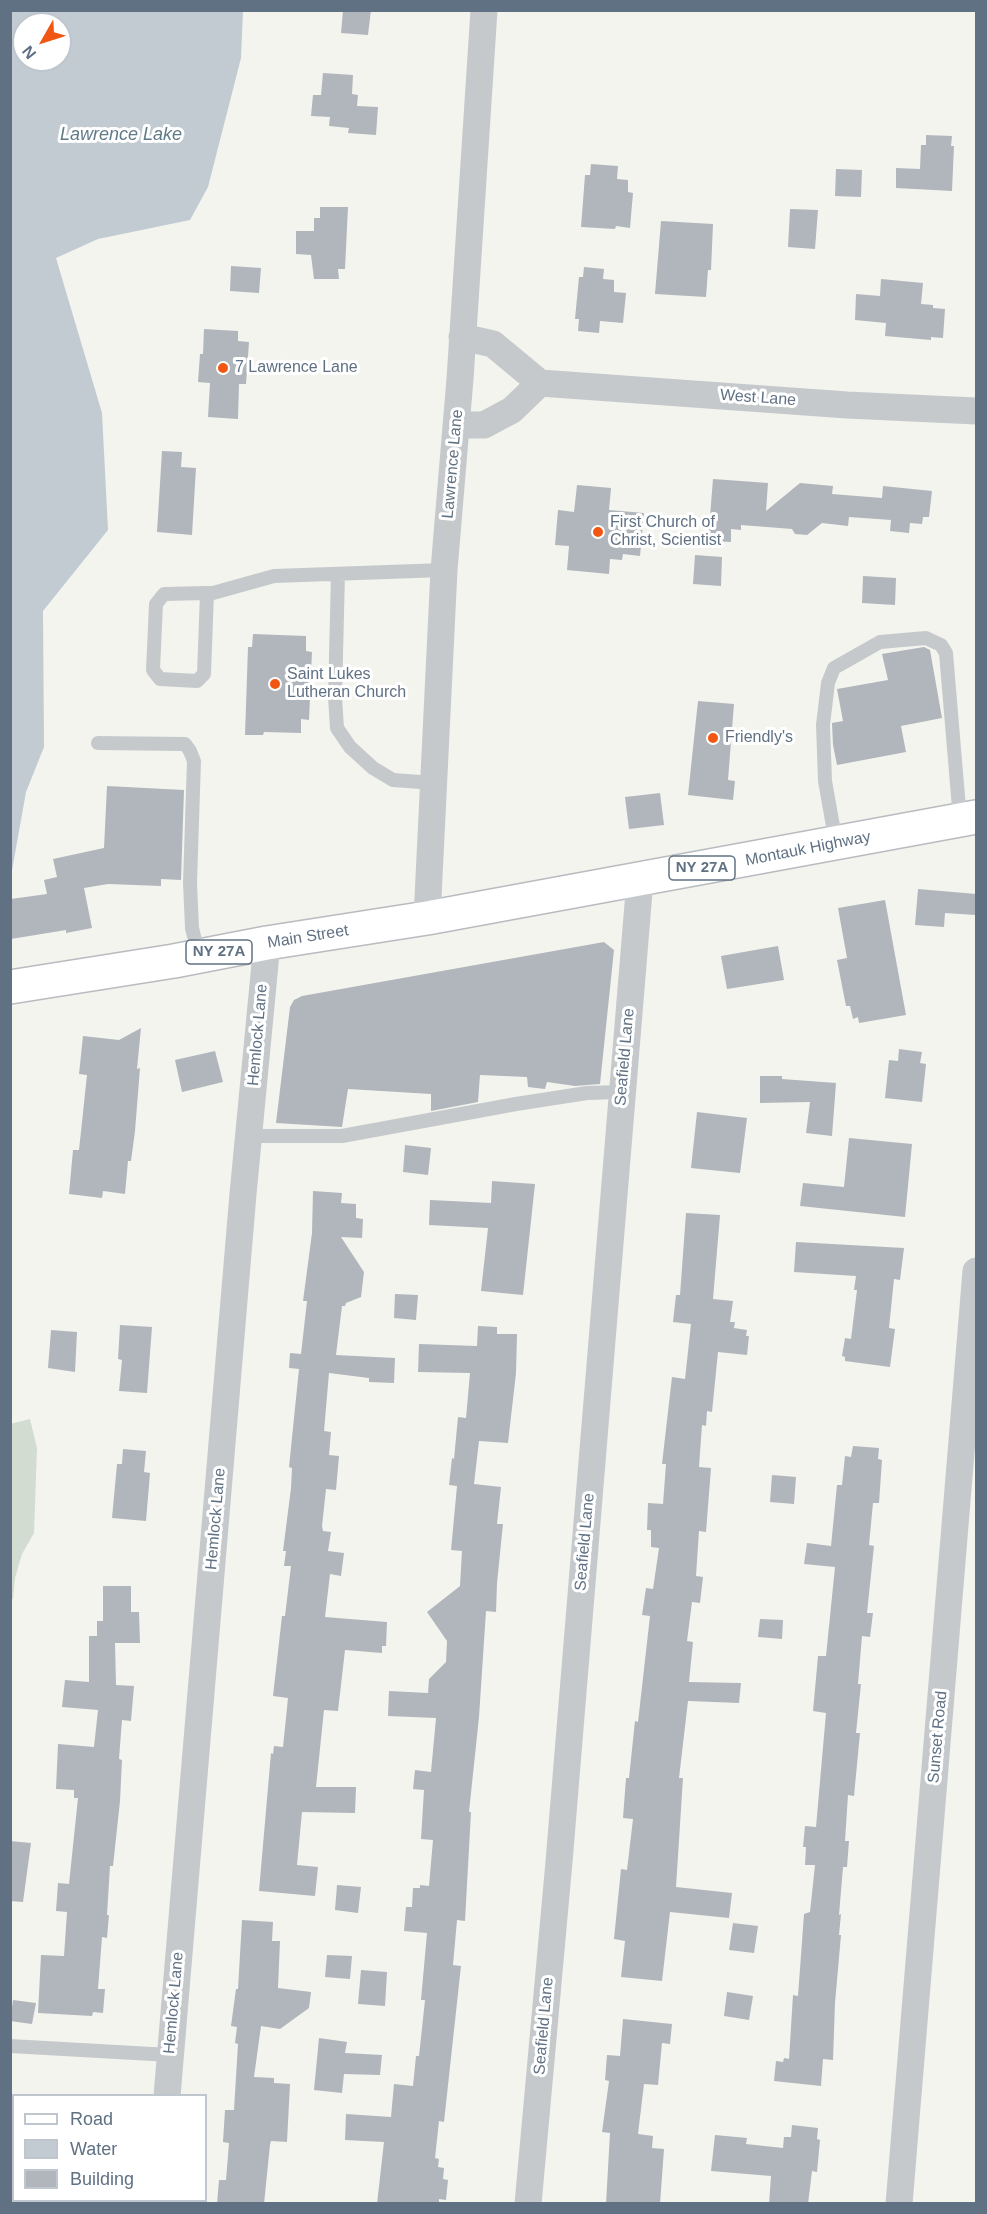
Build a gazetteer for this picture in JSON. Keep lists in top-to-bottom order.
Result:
{
  "streets": {
    "main road": ["Montauk Highway", "NY 27A", "Main Street"],
    "street": [
      "West Lane",
      "Lawrence Lane",
      "Hemlock Lane",
      "Seafield Lane",
      "Sunset Road"
    ]
  },
  "crossings": [
    ["Lawrence Lane", "Montauk Highway"],
    ["Lawrence Lane", "Main Street"],
    ["Montauk Highway", "Main Street"],
    ["Montauk Highway", "Seafield Lane"],
    ["Main Street", "Hemlock Lane"]
  ],
  "water": ["Lawrence Lake"],
  "places": [
    "7 Lawrence Lane",
    "First Church of Christ, Scientist",
    "Saint Lukes Lutheran Church",
    "Friendly's"
  ],
  "legend": ["Road", "Water", "Building"],
  "north": "bottom left"
}
